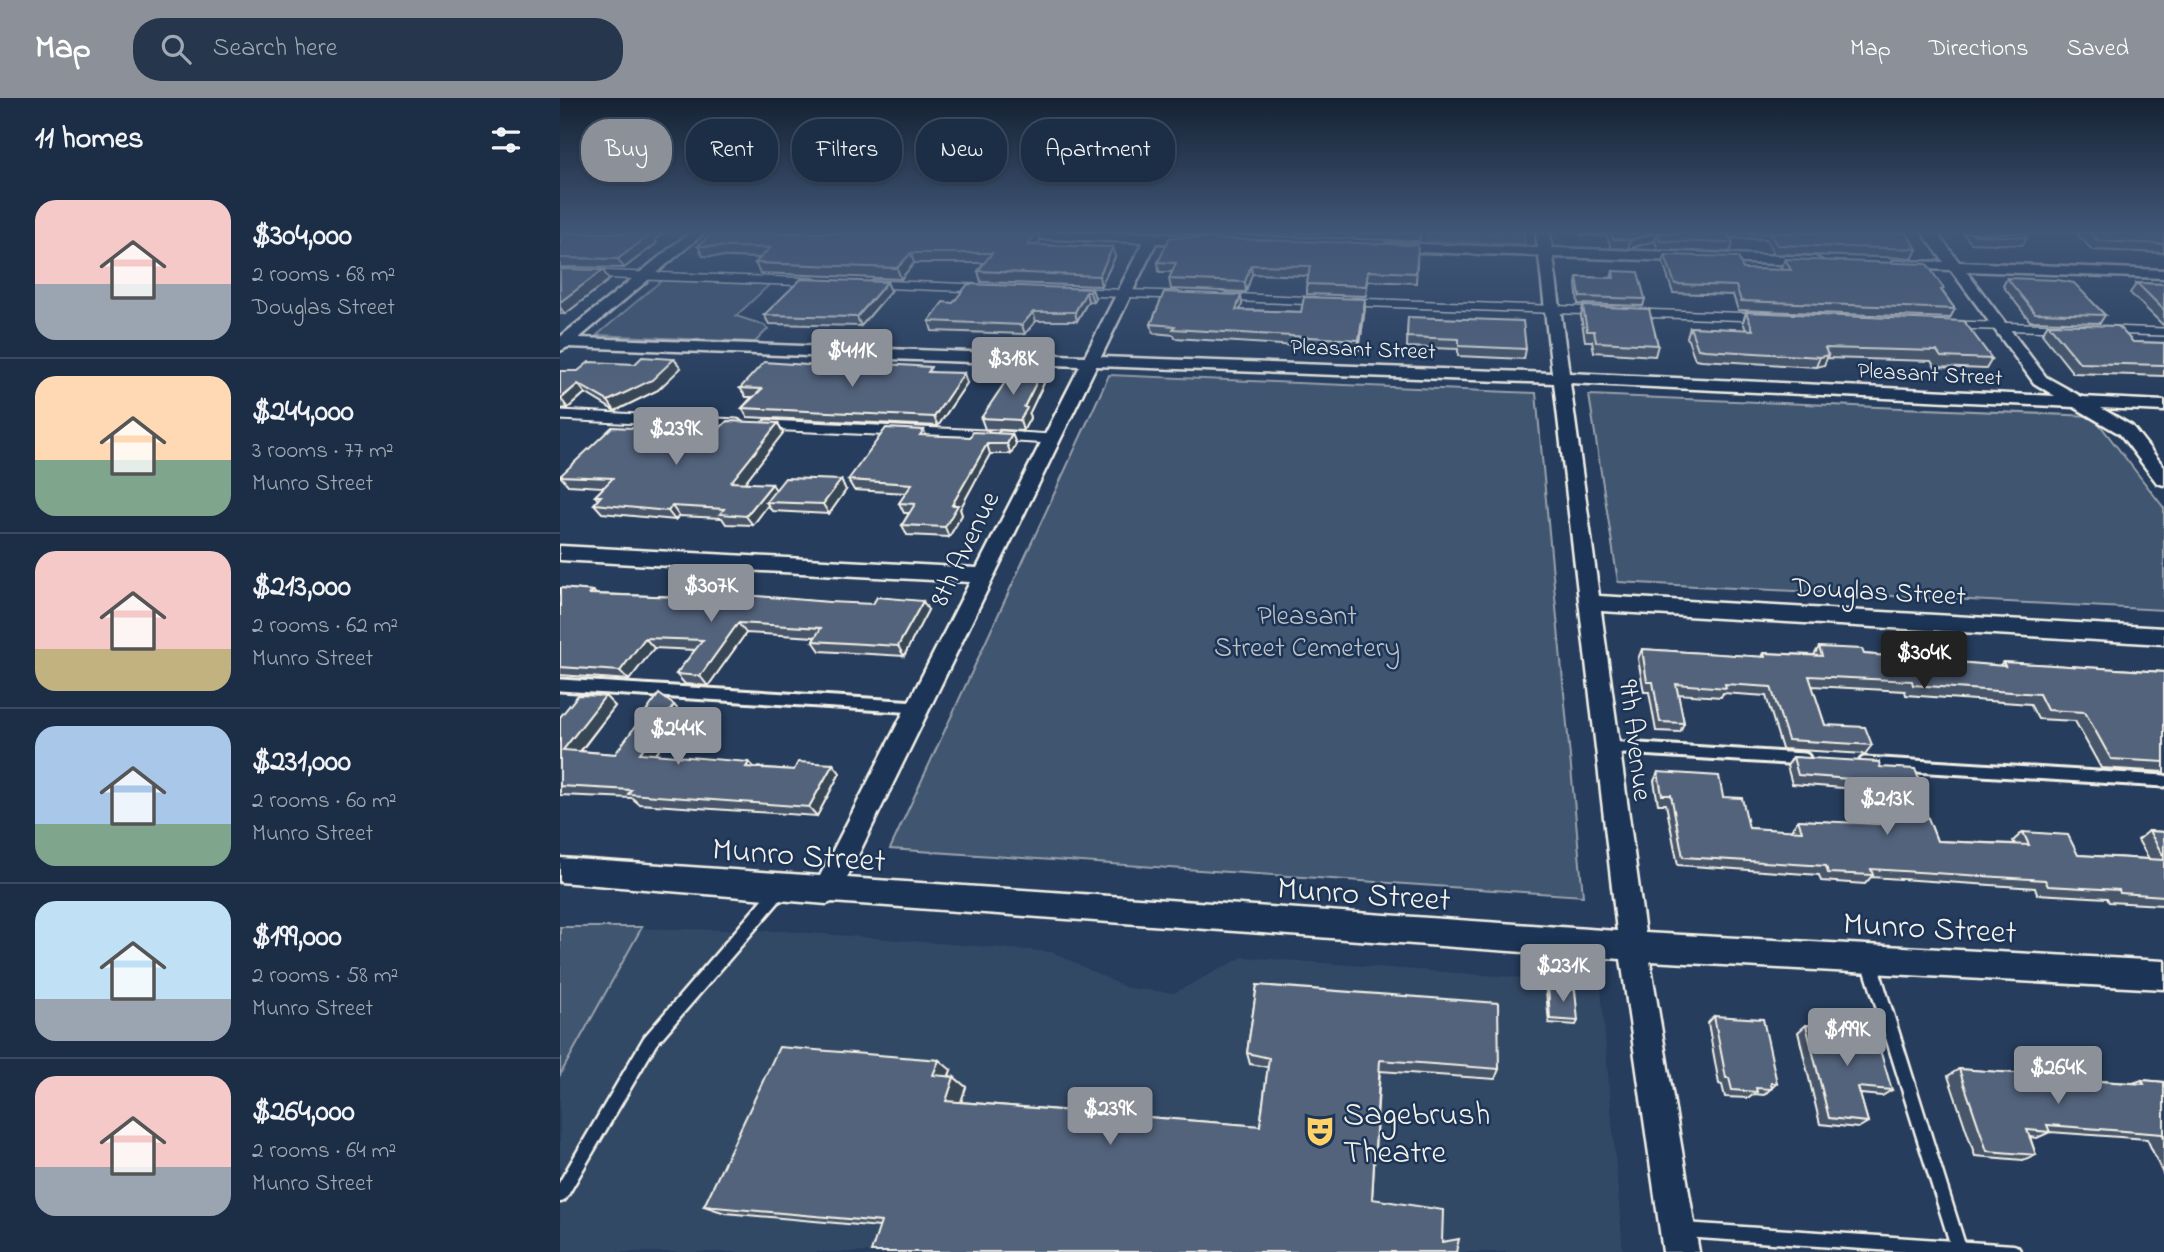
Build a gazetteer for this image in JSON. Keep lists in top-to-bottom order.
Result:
{
  "streets": {
    "street": [
      "Pleasant Street",
      "8th Avenue",
      "Douglas Street",
      "9th Avenue",
      "Munro Street"
    ]
  },
  "crossings": [
    ["Pleasant Street", "8th Avenue"],
    ["Pleasant Street", "9th Avenue"],
    ["8th Avenue", "Munro Street"],
    ["Douglas Street", "9th Avenue"],
    ["9th Avenue", "Munro Street"]
  ],
  "parks": ["Pleasant Street Cemetery"],
  "places": {
    "theatre": ["Sagebrush Theatre"]
  },
  "page": {
    "header": "Map",
    "search": "Search here",
    "nav": ["Map", "Directions", "Saved"],
    "heading": "11 homes",
    "chip": [
      "Buy",
      "Rent",
      "Filters",
      "New",
      "Apartment"
    ],
    "list": [
      {
        "name": "$304,000",
        "note": "2 rooms · 68 m² · Douglas Street"
      },
      {
        "name": "$244,000",
        "note": "3 rooms · 77 m² · Munro Street"
      },
      {
        "name": "$213,000",
        "note": "2 rooms · 62 m² · Munro Street"
      },
      {
        "name": "$231,000",
        "note": "2 rooms · 60 m² · Munro Street"
      },
      {
        "name": "$199,000",
        "note": "2 rooms · 58 m² · Munro Street"
      },
      {
        "name": "$264,000",
        "note": "2 rooms · 64 m² · Munro Street"
      }
    ],
    "price": [
      "$411K",
      "$318K",
      "$239K",
      "$307K",
      "$304K",
      "$244K",
      "$213K",
      "$231K",
      "$199K",
      "$264K",
      "$239K"
    ]
  }
}
